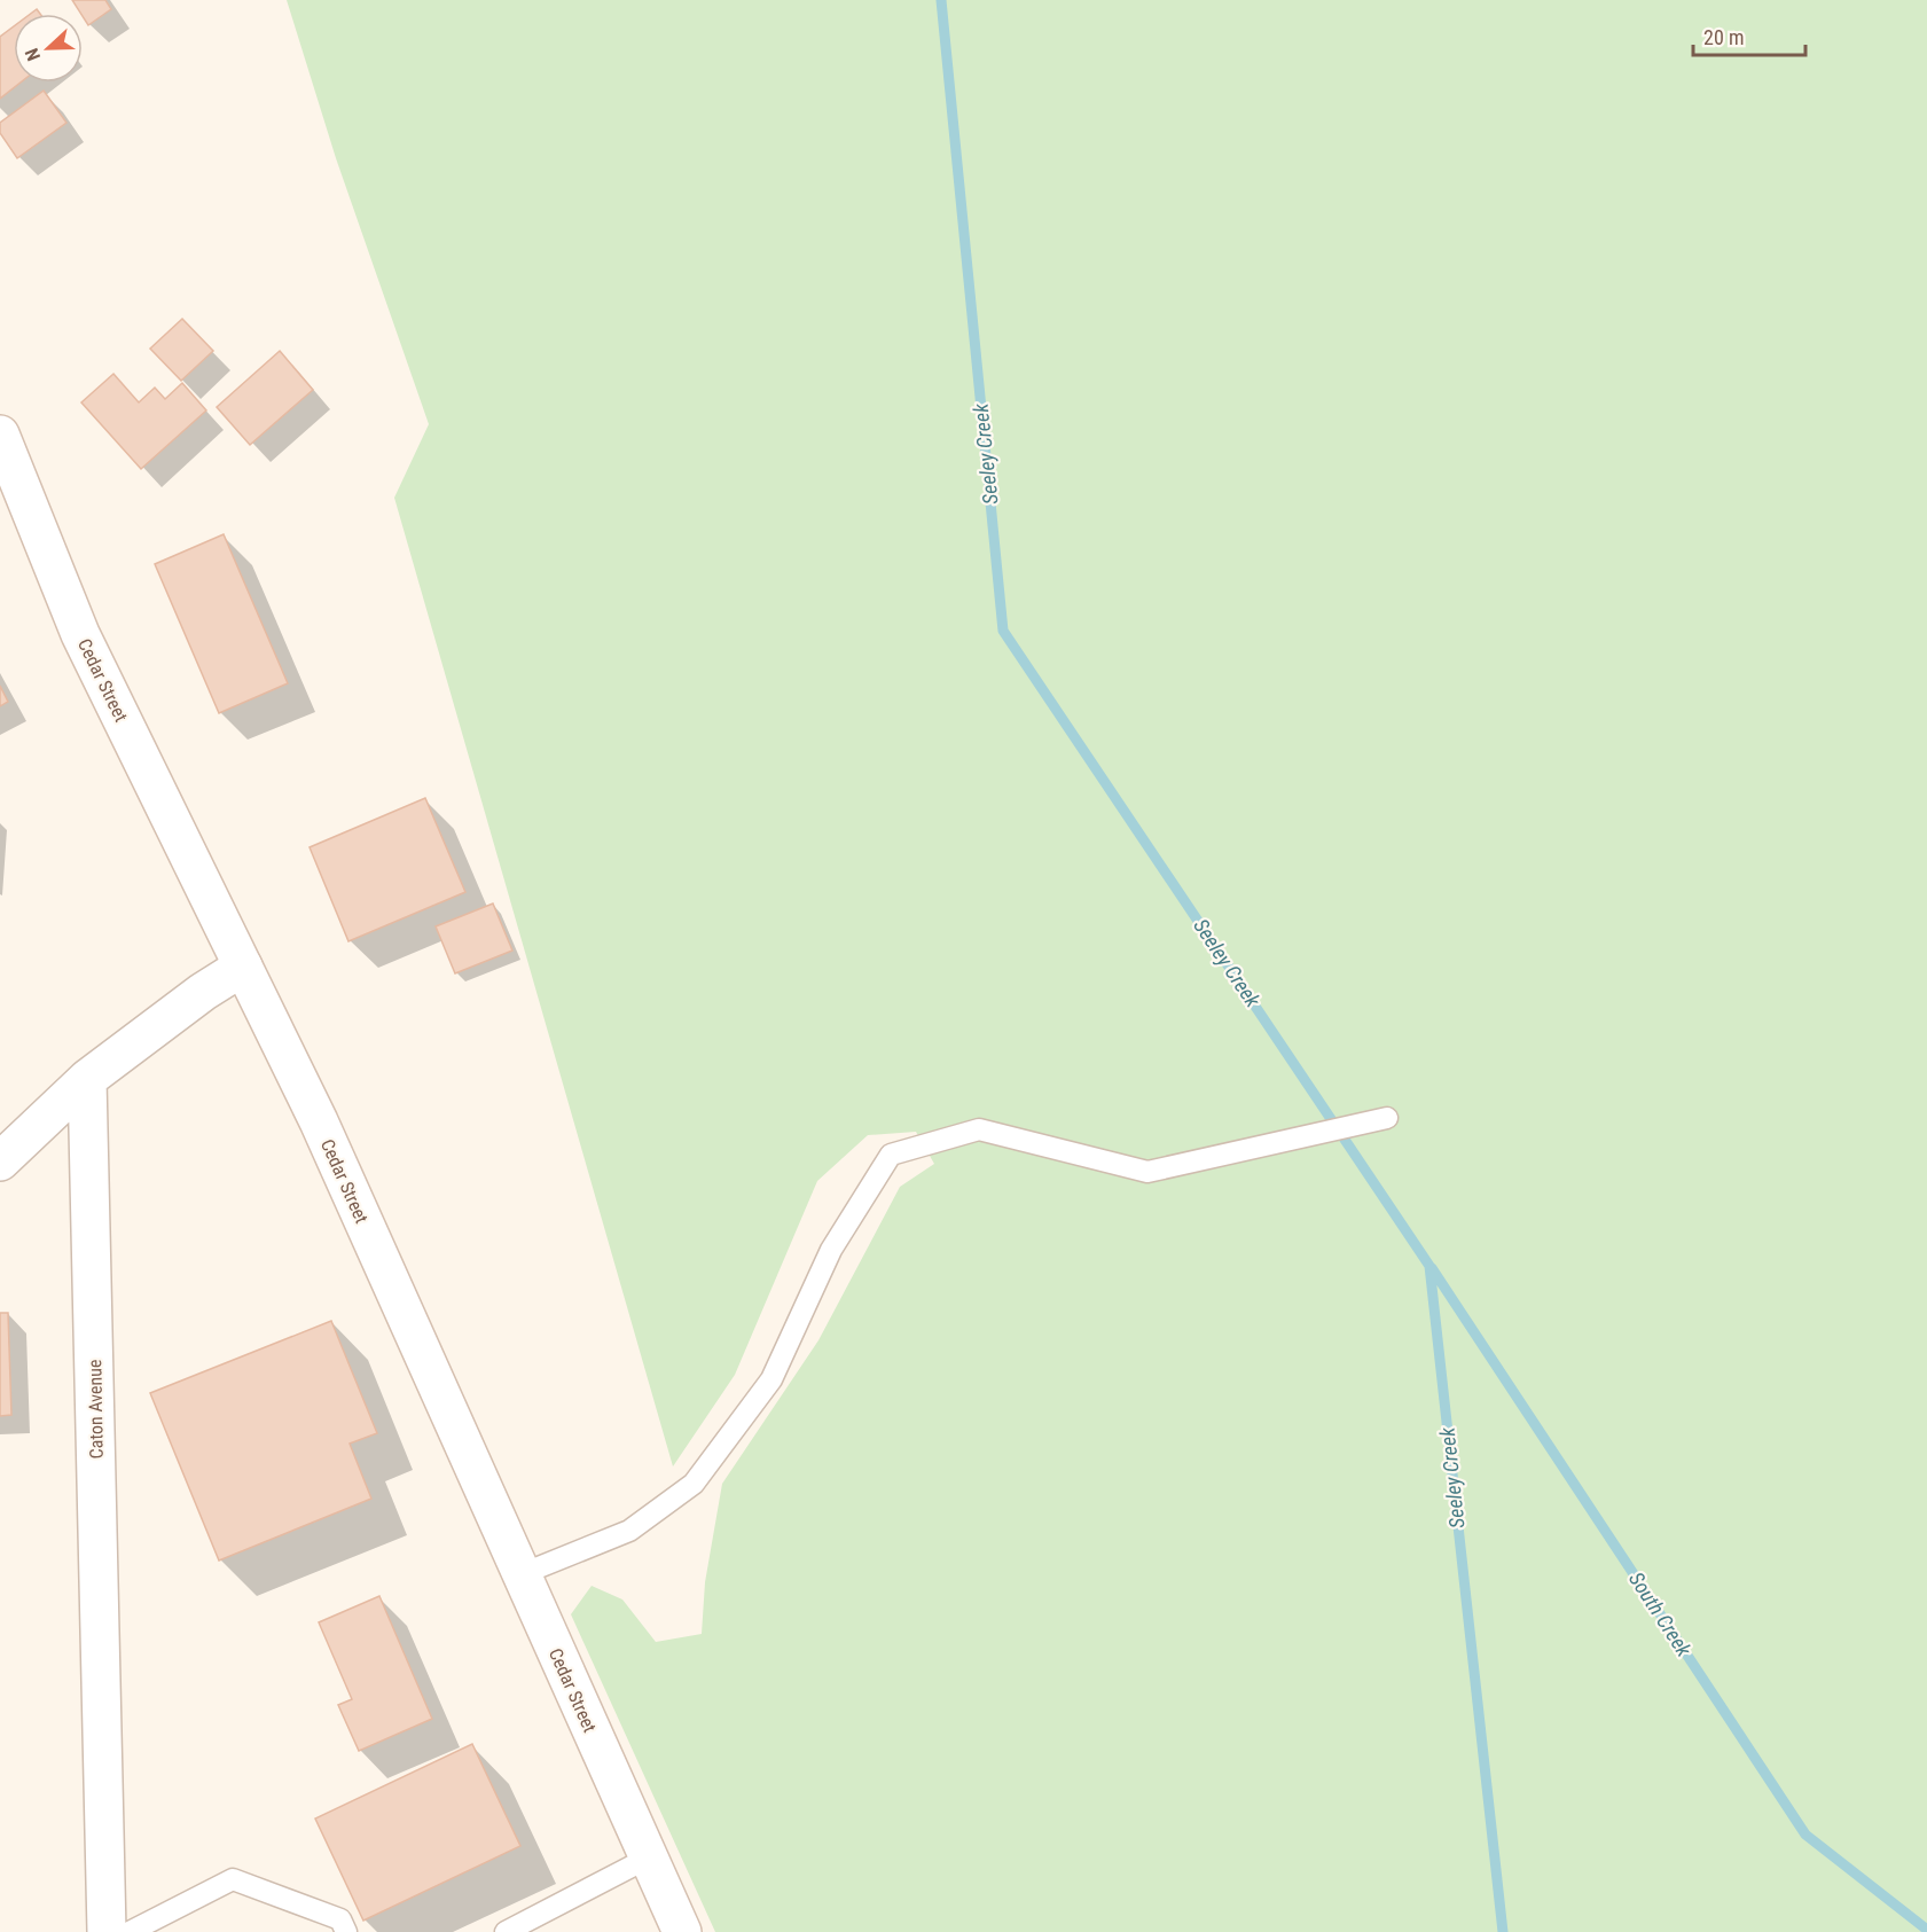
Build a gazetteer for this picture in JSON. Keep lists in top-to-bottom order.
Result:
{
  "streets": {
    "main road": ["Cedar Street", "Caton Avenue"]
  },
  "water": ["Seeley Creek", "South Creek"],
  "scale_bar": "20 m",
  "north": "left"
}
